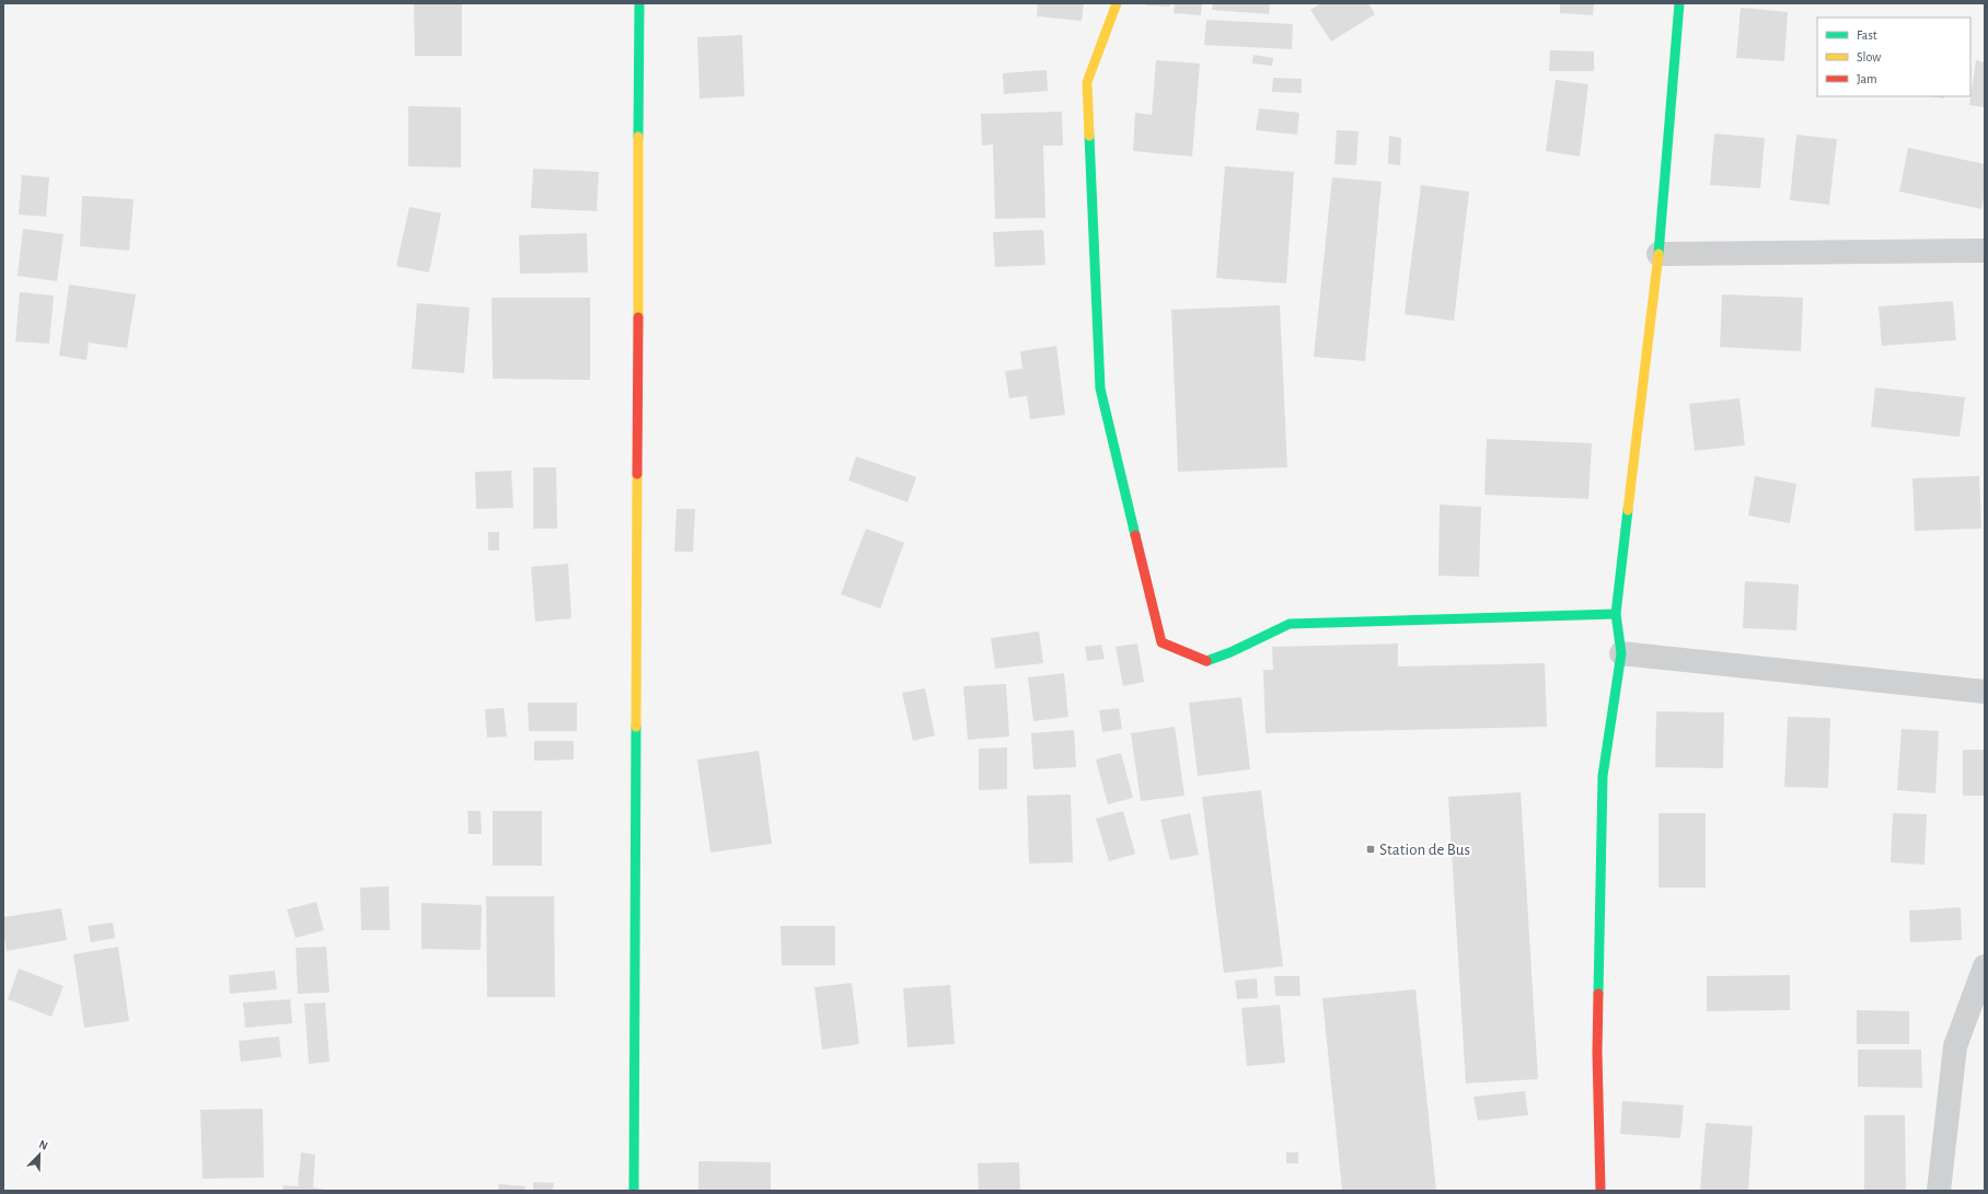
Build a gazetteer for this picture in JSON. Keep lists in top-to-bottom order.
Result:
{
  "places": {
    "transit": ["Station de Bus"]
  },
  "legend": ["Fast", "Slow", "Jam"],
  "north": "top right"
}
